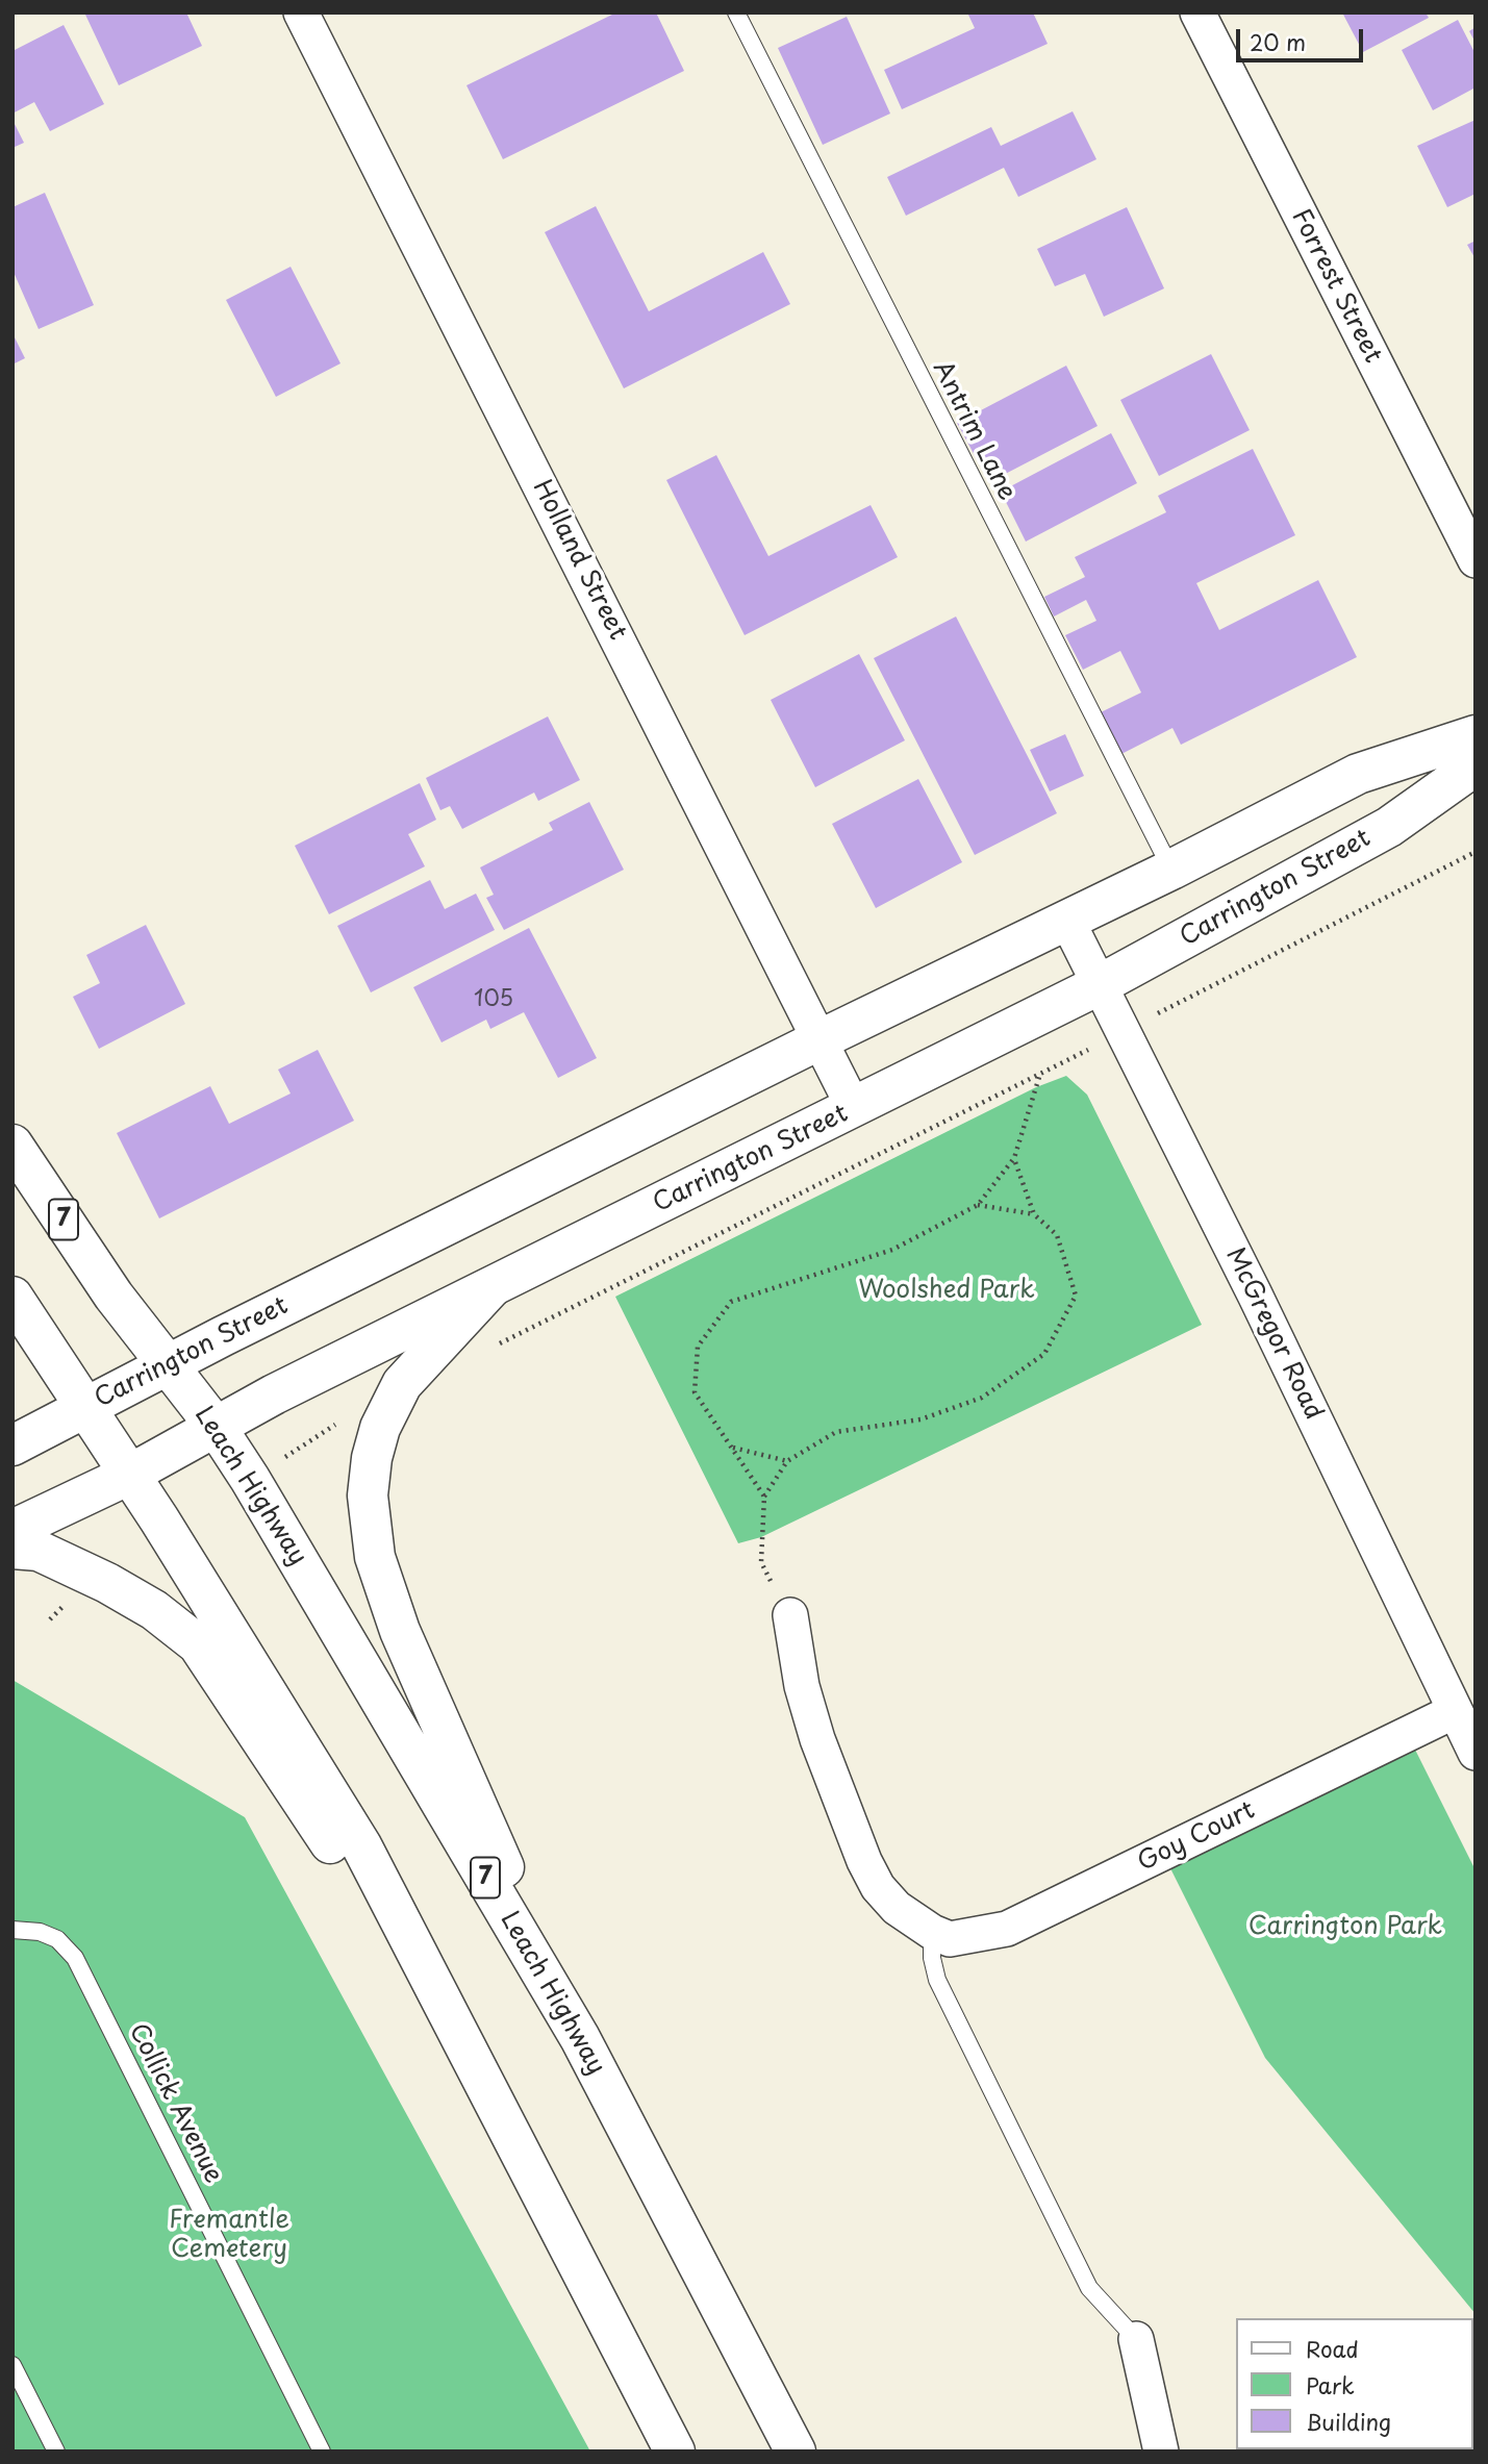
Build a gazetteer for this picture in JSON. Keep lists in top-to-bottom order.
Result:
{
  "streets": {
    "main road": ["Carrington Street", "7", "Leach Highway"],
    "street": [
      "Forrest Street",
      "Holland Street",
      "McGregor Road",
      "Goy Court"
    ],
    "lane": ["Antrim Lane", "Collick Avenue"]
  },
  "crossings": [
    ["Antrim Lane", "Carrington Street"],
    ["Holland Street", "Carrington Street"],
    ["Carrington Street", "7"],
    ["Carrington Street", "McGregor Road"],
    ["Carrington Street", "Leach Highway"],
    ["7", "Leach Highway"],
    ["McGregor Road", "Goy Court"]
  ],
  "parks": ["Woolshed Park", "Carrington Park", "Fremantle Cemetery"],
  "house_numbers": ["105"],
  "legend": ["Road", "Park", "Building"],
  "scale_bar": "20 m"
}
